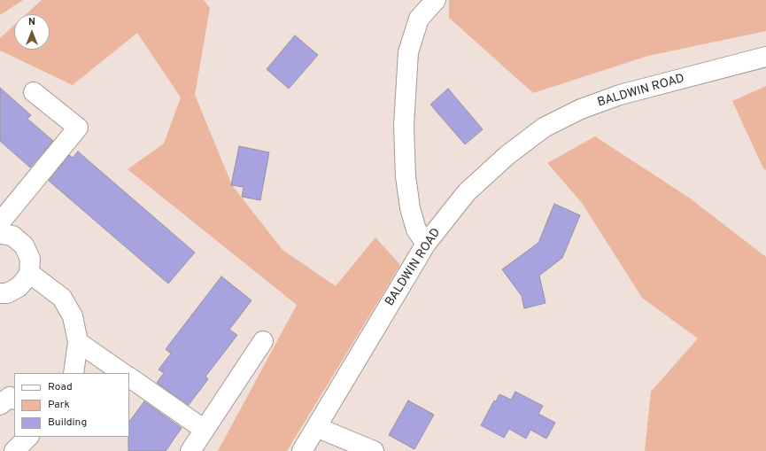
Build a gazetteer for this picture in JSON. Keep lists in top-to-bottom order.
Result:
{
  "streets": {
    "street": ["BALDWIN ROAD"]
  },
  "legend": ["Road", "Park", "Building"],
  "north": "top"
}
